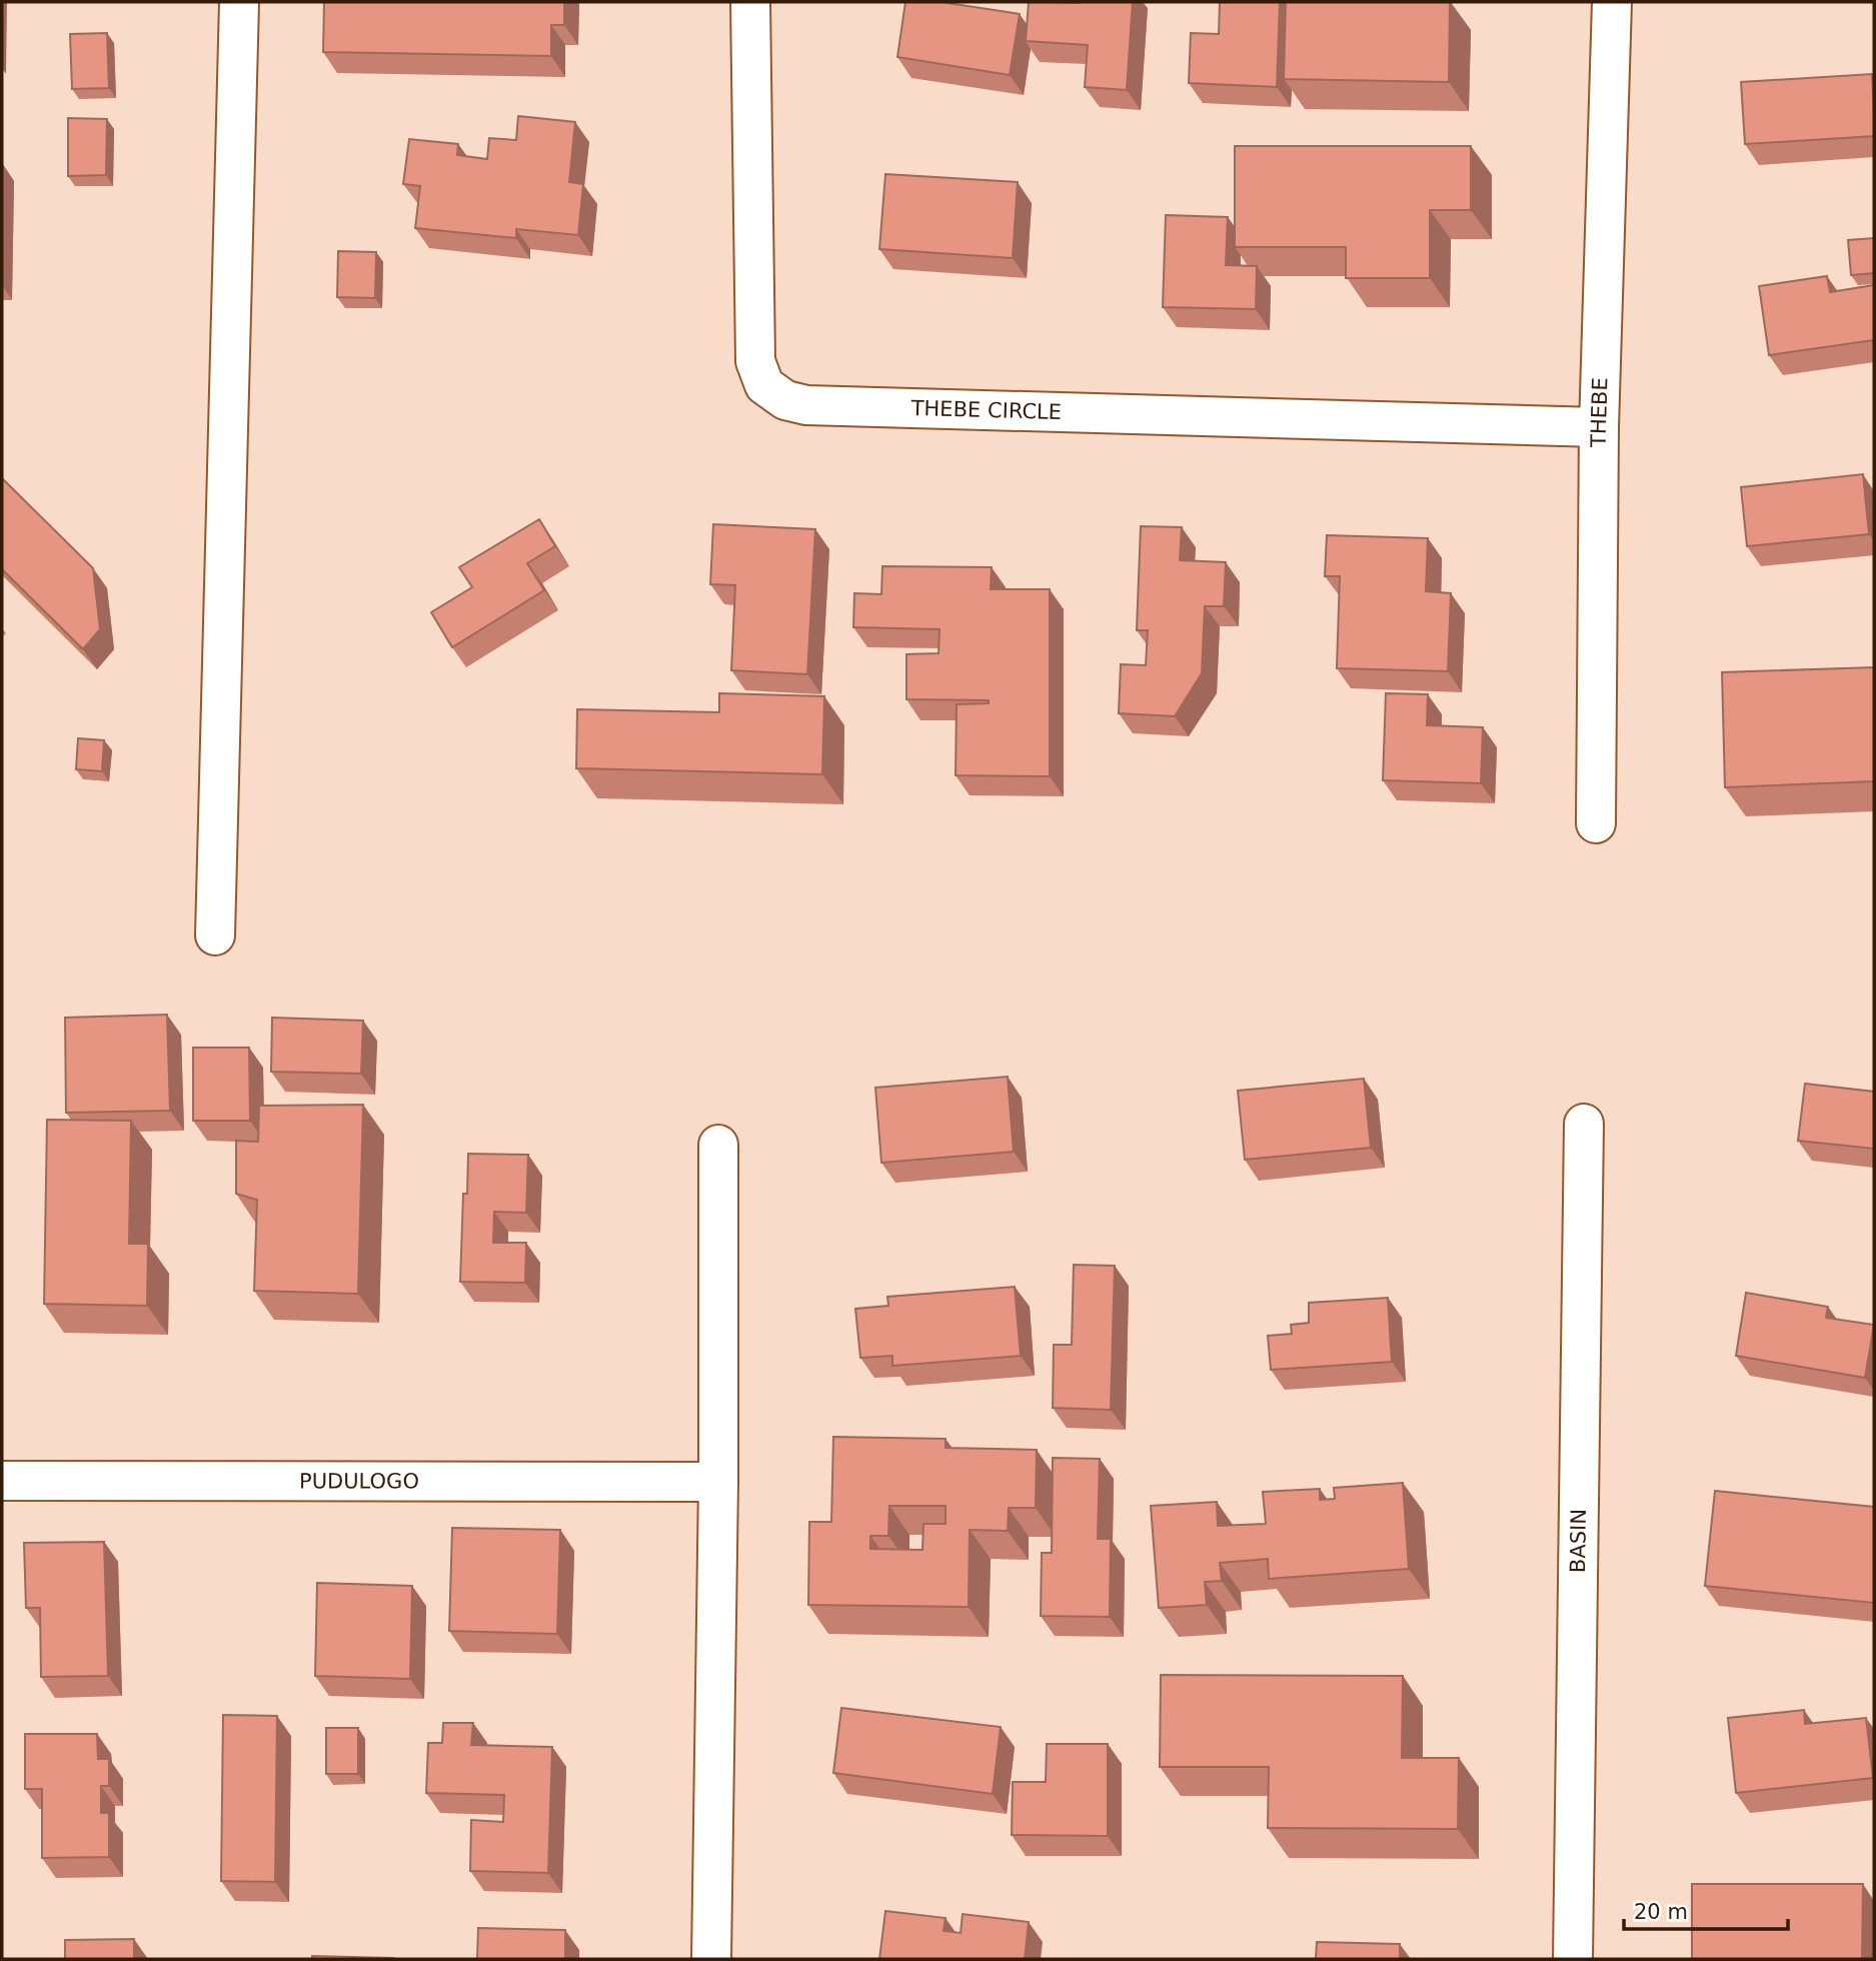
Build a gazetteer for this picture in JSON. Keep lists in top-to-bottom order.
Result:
{
  "streets": {
    "street": [
      "THEBE CIRCLE",
      "THEBE",
      "PUDULOGO",
      "BASIN"
    ]
  },
  "crossings": [
    ["THEBE CIRCLE", "THEBE"]
  ],
  "scale_bar": "20 m"
}
